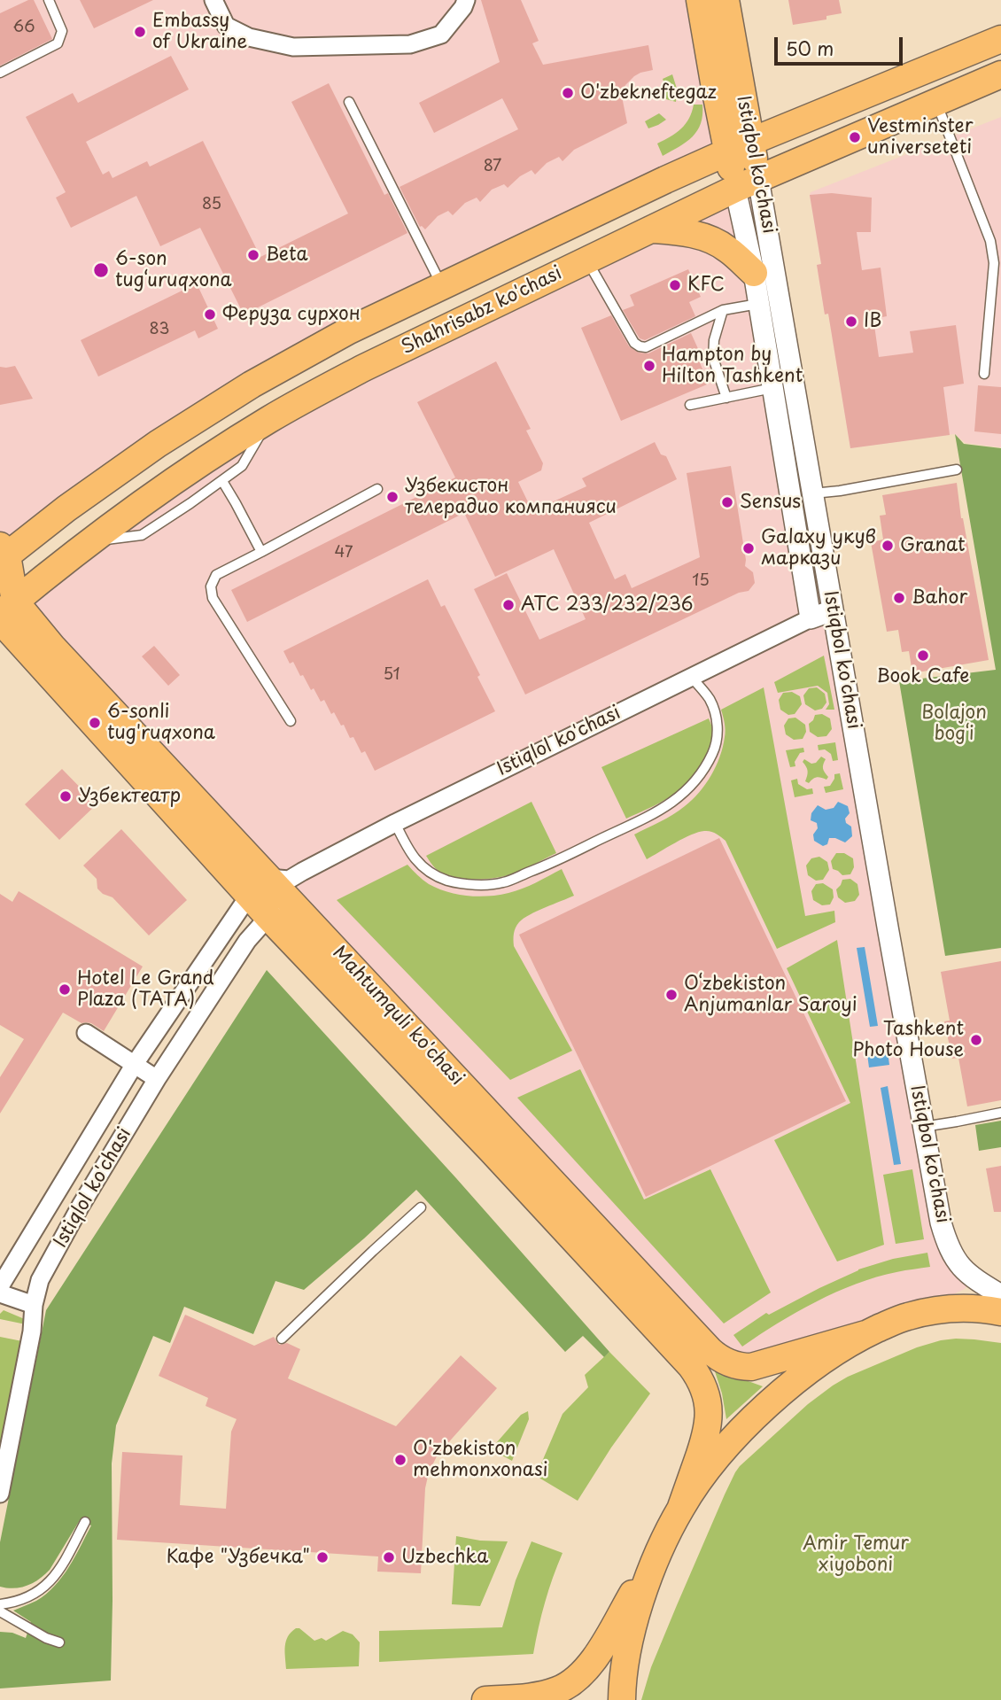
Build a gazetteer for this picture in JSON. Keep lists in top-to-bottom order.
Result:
{
  "streets": {
    "main road": ["Istiqbol ko'chasi", "Shahrisabz ko'chasi", "Mahtumquli ko'chasi"],
    "street": ["Istiqlol ko'chasi"]
  },
  "crossings": [
    ["Istiqbol ko'chasi", "Shahrisabz ko'chasi"],
    ["Istiqbol ko'chasi", "Istiqlol ko'chasi"],
    ["Shahrisabz ko'chasi", "Mahtumquli ko'chasi"],
    ["Istiqlol ko'chasi", "Mahtumquli ko'chasi"]
  ],
  "parks": ["Bolajon bog‘i", "Amir Temur xiyoboni"],
  "places": [
    "Embassy of Ukraine",
    "O'zbekneftegaz",
    "Vestminster universeteti",
    "Beta",
    "6-son tug‘uruqxona",
    "KFC",
    "Феруза сурхон",
    "IB",
    "Hampton by Hilton Tashkent",
    "Узбекистон телерадио компанияси",
    "Sensus",
    "Granat",
    "Galaxy укув маркази",
    "Bahor",
    "АТС 233/232/236",
    "Book Cafe",
    "6-sonli tug'ruqxona",
    "Узбектеатр",
    "Hotel Le Grand Plaza (TATA)",
    "O‘zbekiston Anjumanlar Saroyi",
    "Tashkent Photo House",
    "O'zbekiston mehmonxonasi",
    "Кафе \"Узбечка\"",
    "Uzbechka"
  ],
  "house_numbers": [
    "66",
    "87",
    "85",
    "83",
    "47",
    "15",
    "51"
  ],
  "scale_bar": "50 m"
}
